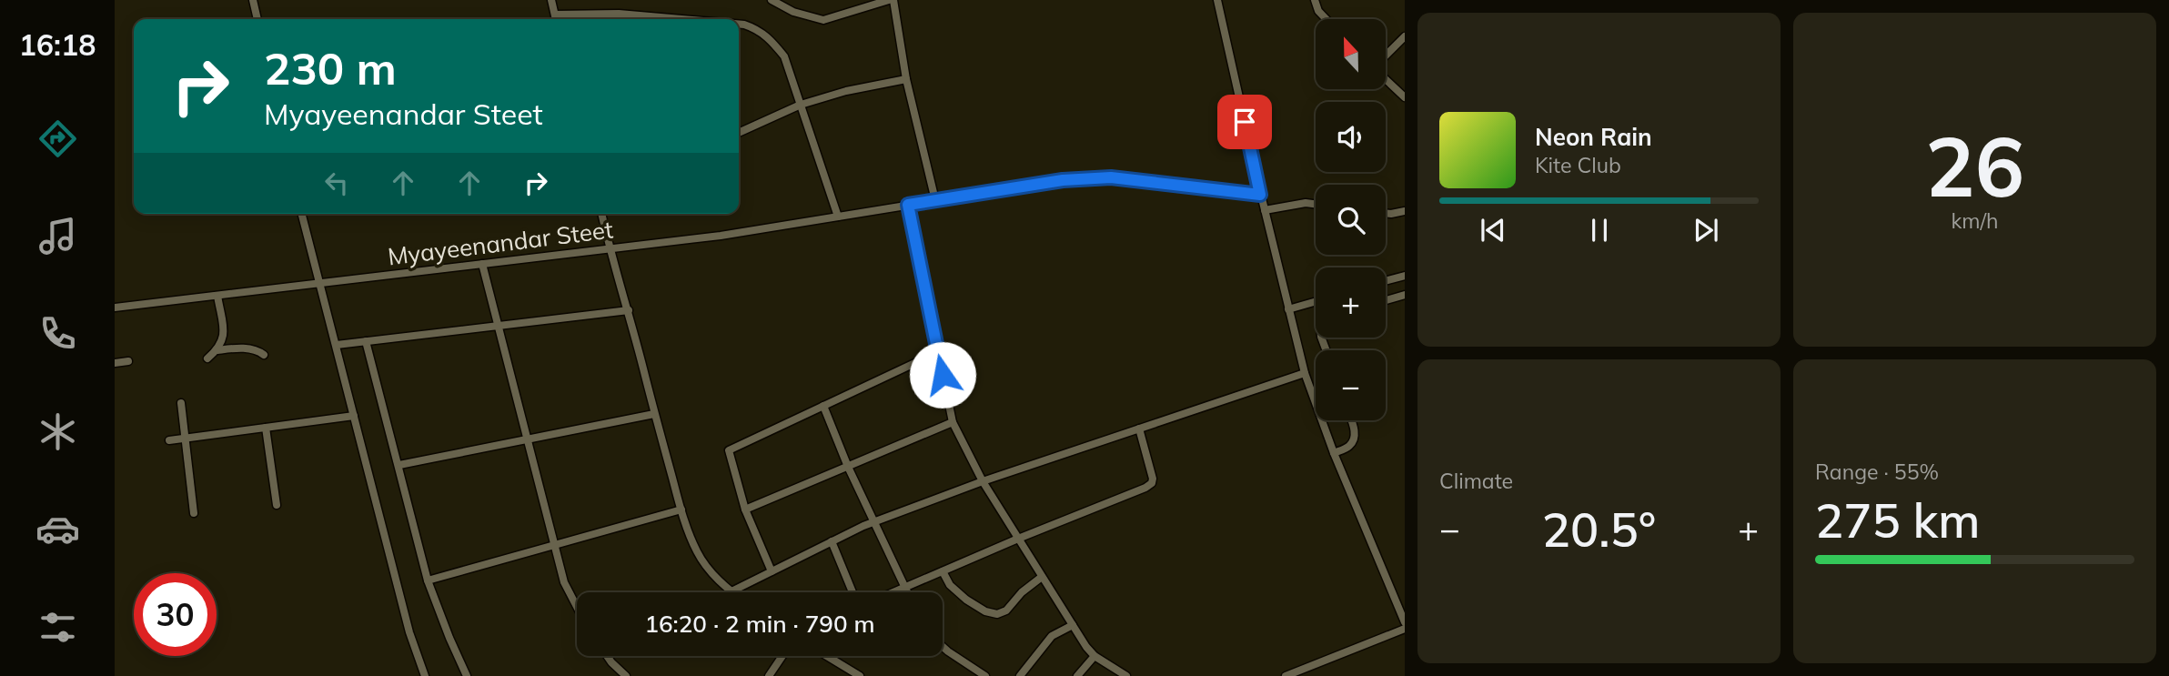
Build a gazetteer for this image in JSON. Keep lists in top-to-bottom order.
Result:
{
  "streets": {
    "street": ["Myayeenandar Steet"]
  },
  "north": "top",
  "page": {
    "tabs": "16:18",
    "tile": [
      ["26", "km/h"],
      "Climate",
      ["Range · 55%", "275 km"]
    ],
    "map_buttons": ["+", "−"],
    "turn": ["230 m", "Myayeenandar Steet"],
    "song": ["Neon Rain", "Kite Club"],
    "heat": ["−", "20.5°", "+"],
    "limit": "30",
    "trip": "16:20 · 2 min · 790 m"
  }
}
